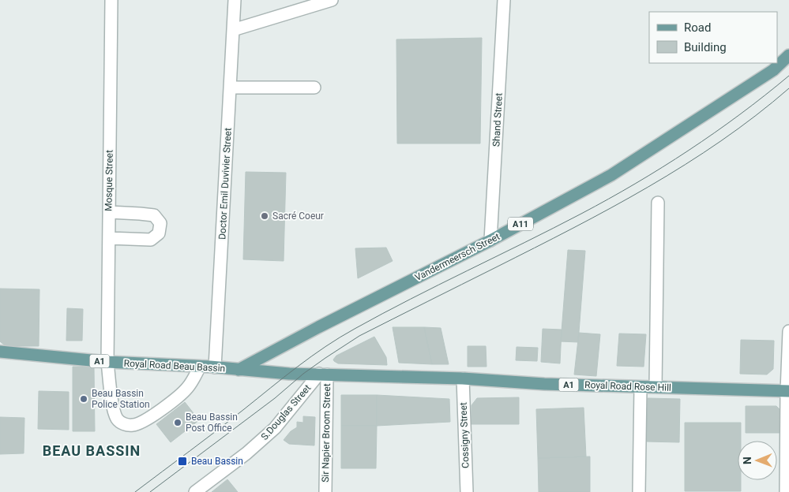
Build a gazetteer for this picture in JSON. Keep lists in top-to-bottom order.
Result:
{
  "streets": {
    "main road": [
      "A11",
      "Vandermeersch Street",
      "A1",
      "Royal Road Beau Bassin",
      "Royal Road Rose Hill"
    ],
    "street": [
      "Shand Street",
      "Mosque Street",
      "Doctor Emil Duvivier Street",
      "S.Douglas Street",
      "Sir Napier Broom Street",
      "Cossigny Street"
    ]
  },
  "crossings": [
    ["Shand Street", "Vandermeersch Street"],
    ["Mosque Street", "Royal Road Beau Bassin"],
    ["Doctor Emil Duvivier Street", "Royal Road Beau Bassin"],
    ["Vandermeersch Street", "Royal Road Beau Bassin"],
    ["Royal Road Beau Bassin", "Royal Road Rose Hill"],
    ["Royal Road Beau Bassin", "S.Douglas Street"],
    ["Royal Road Beau Bassin", "Sir Napier Broom Street"],
    ["Royal Road Rose Hill", "Cossigny Street"],
    ["S.Douglas Street", "Sir Napier Broom Street"]
  ],
  "districts": ["BEAU BASSIN"],
  "places": {
    "other": ["Sacré Coeur", "Beau Bassin Police Station", "Beau Bassin Post Office"],
    "transit": ["Beau Bassin"]
  },
  "legend": ["Road", "Building"],
  "north": "left"
}
